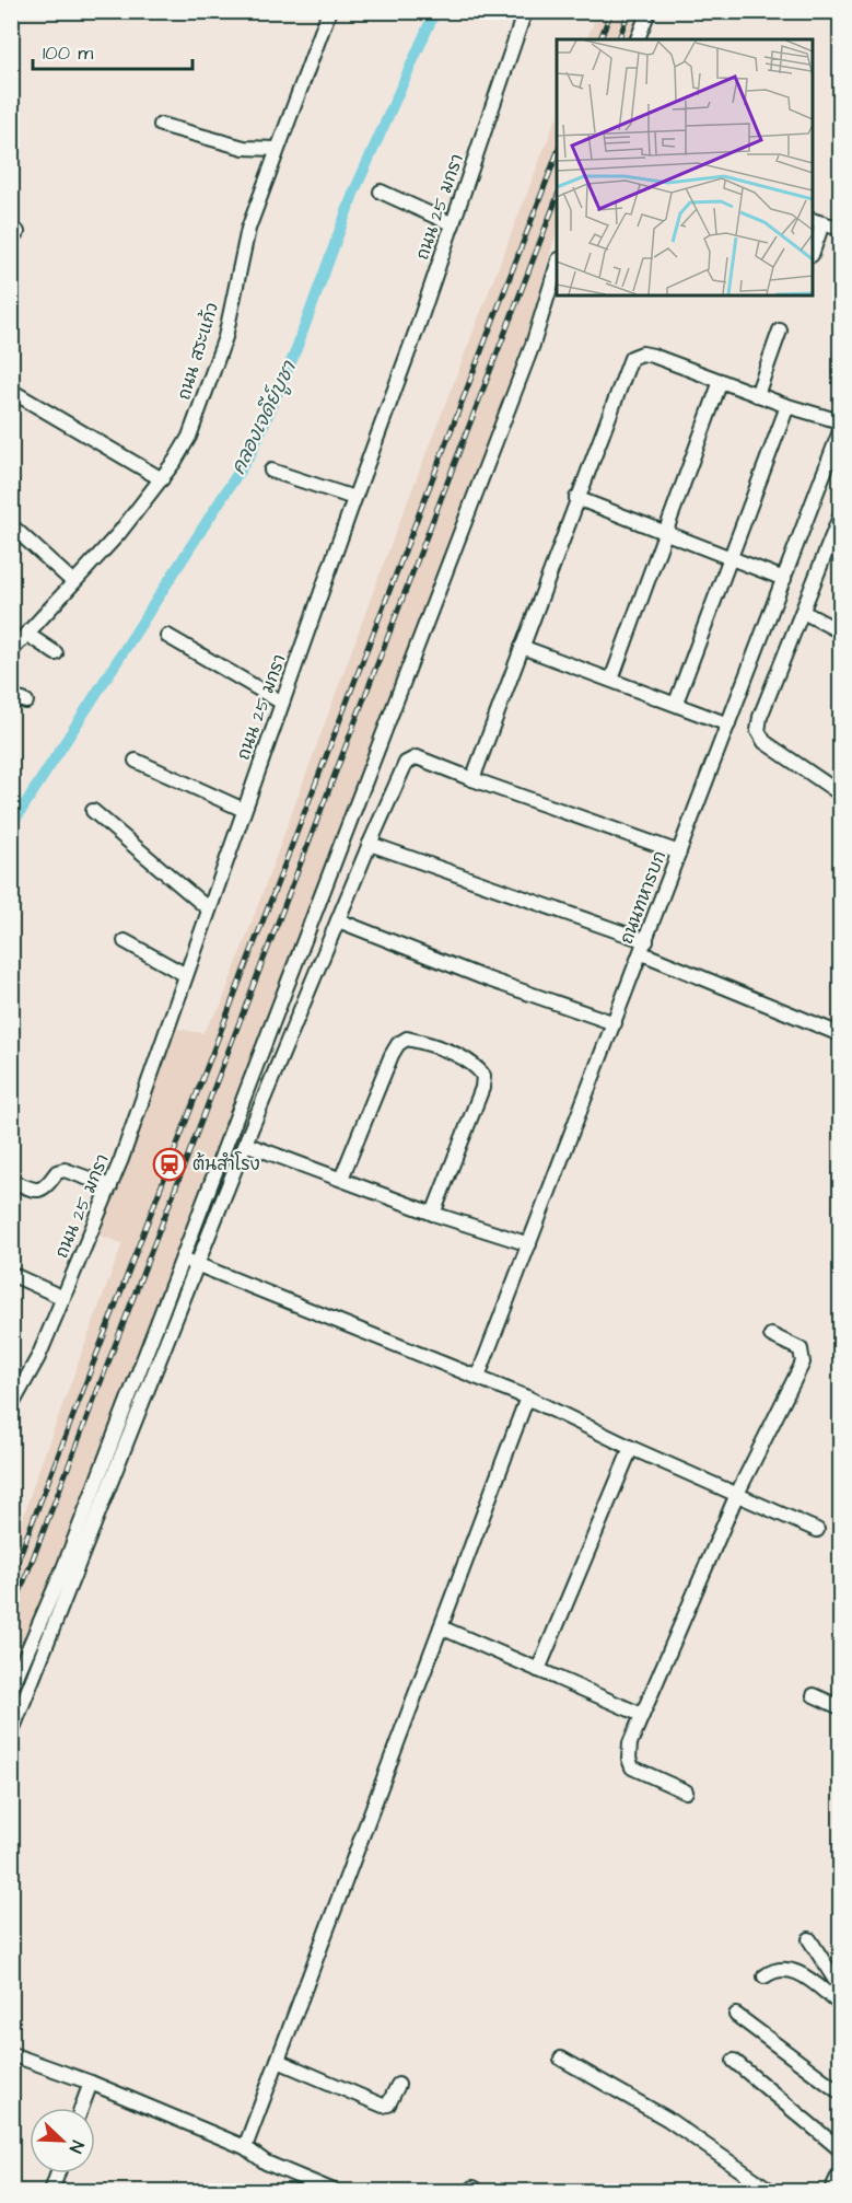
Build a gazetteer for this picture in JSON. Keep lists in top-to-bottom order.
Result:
{
  "streets": {
    "street": ["ถนน 25 มกรา", "ถนน สระแก้ว", "ถนนทหารบก"]
  },
  "water": ["คลองเจดีย์บูชา"],
  "places": {
    "station": ["ต้นสำโรง"]
  },
  "scale_bar": "100 m",
  "north": "bottom right"
}
